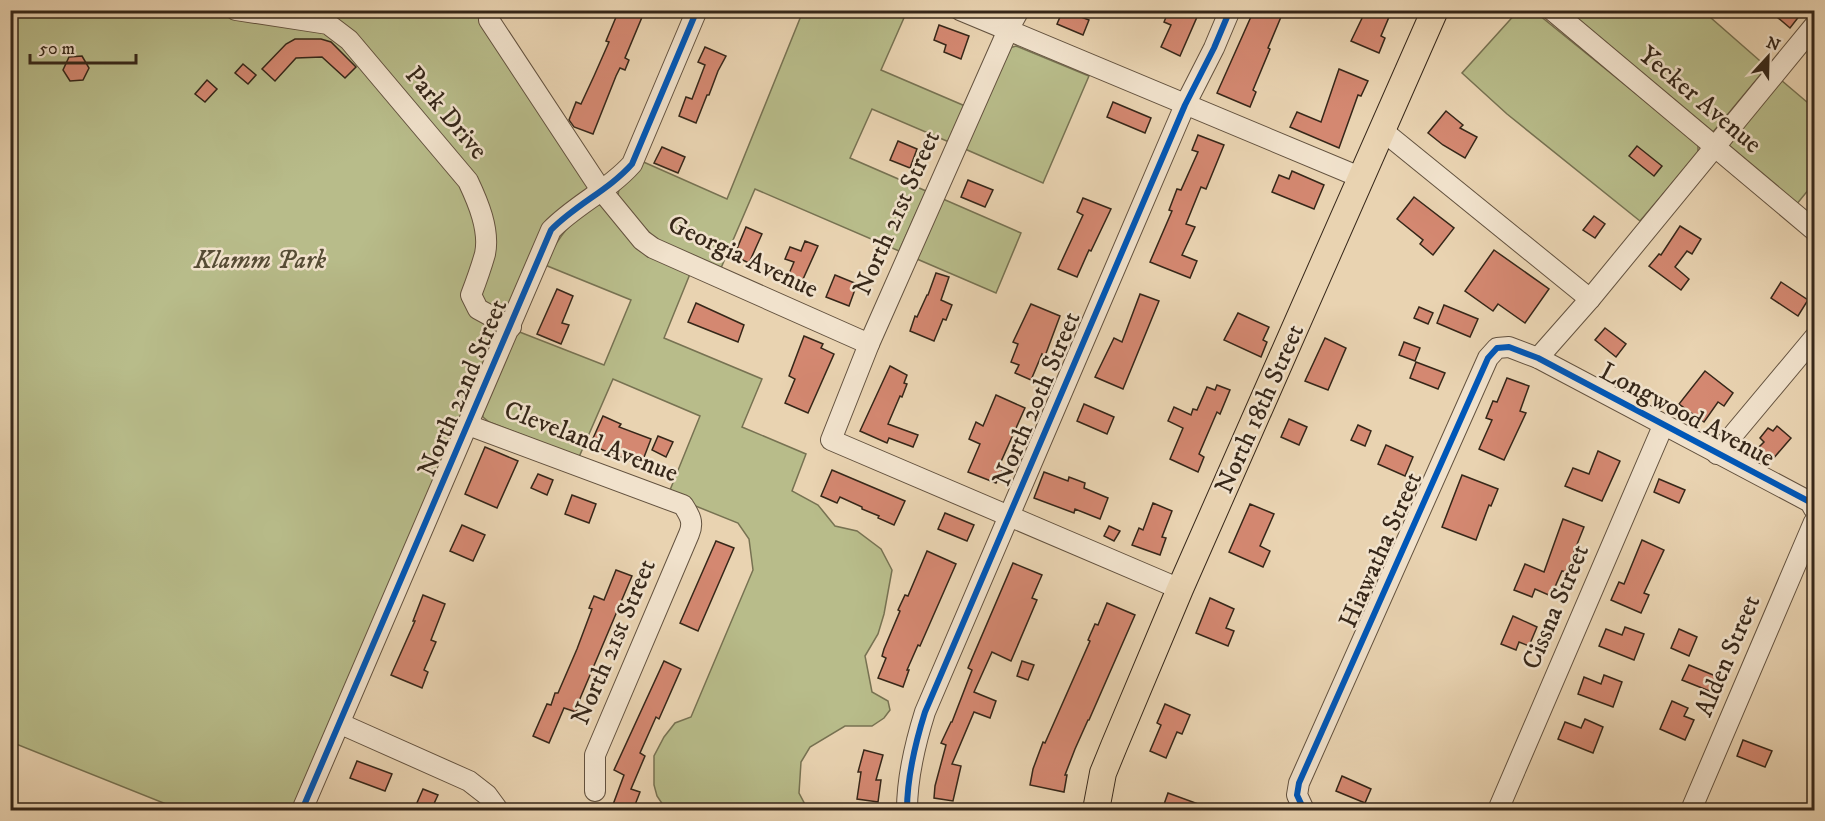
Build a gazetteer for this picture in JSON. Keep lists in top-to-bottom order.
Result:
{
  "streets": {
    "main road": ["North 18th Street"],
    "street": [
      "Yecker Avenue",
      "Park Drive",
      "North 21st Street",
      "Georgia Avenue",
      "North 22nd Street",
      "North 20th Street",
      "Longwood Avenue",
      "Cleveland Avenue",
      "Hiawatha Street",
      "Cissna Street",
      "Alden Street"
    ]
  },
  "crossings": [
    ["Park Drive", "North 22nd Street"],
    ["North 21st Street", "Georgia Avenue"],
    ["North 21st Street", "North 20th Street"],
    ["North 21st Street", "Cleveland Avenue"],
    ["Georgia Avenue", "North 22nd Street"],
    ["North 22nd Street", "Cleveland Avenue"],
    ["Longwood Avenue", "Hiawatha Street"],
    ["Longwood Avenue", "Cissna Street"]
  ],
  "parks": ["Klamm Park"],
  "scale_bar": "50 m",
  "north": "top"
}
